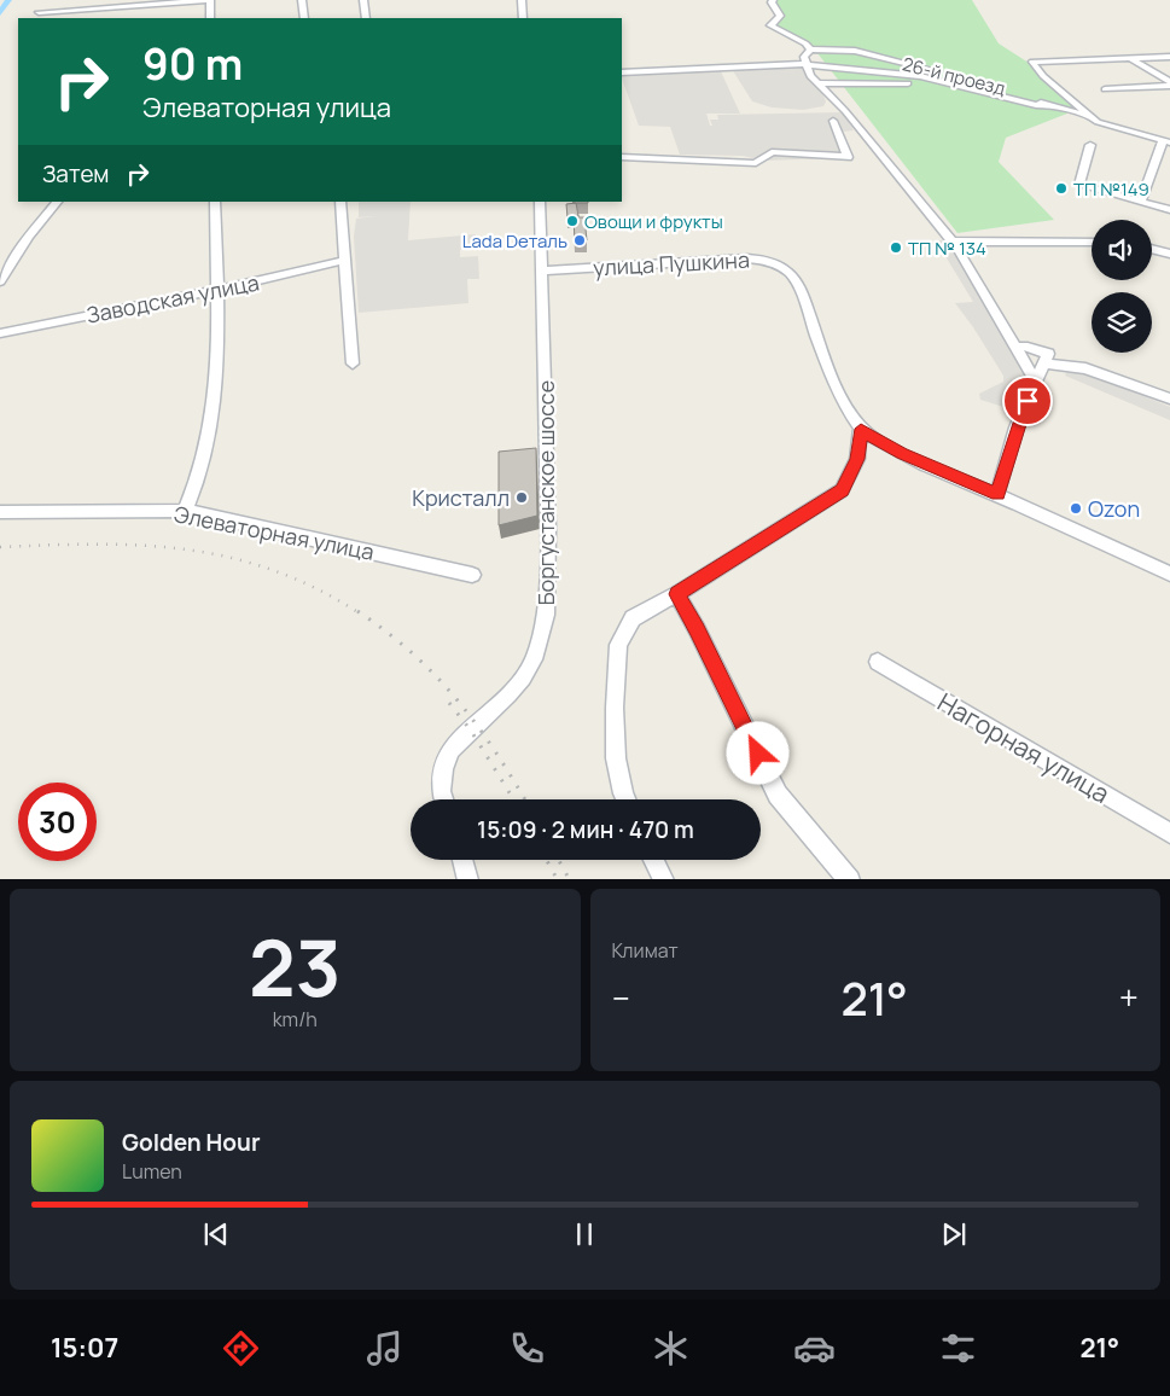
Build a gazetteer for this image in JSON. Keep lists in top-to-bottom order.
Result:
{
  "streets": {
    "street": [
      "26-й проезд",
      "улица Пушкина",
      "Заводская улица",
      "Боргустанское шоссе",
      "Элеваторная улица",
      "Нагорная улица"
    ]
  },
  "crossings": [
    ["улица Пушкина", "Боргустанское шоссе"]
  ],
  "places": [
    "ТП №149",
    "Овощи и фрукты",
    "Lada Dеталь",
    "ТП № 134",
    "Кристалл",
    "Ozon"
  ],
  "page": {
    "turn": ["90 m", "Элеваторная улица"],
    "then": "Затем",
    "limit": "30",
    "trip": "15:09 · 2 мин · 470 m",
    "tile": [
      ["23", "km/h"],
      "Климат"
    ],
    "heat": ["−", "21°", "+"],
    "song": ["Golden Hour", "Lumen"],
    "tabs": ["15:07", "21°"]
  }
}
